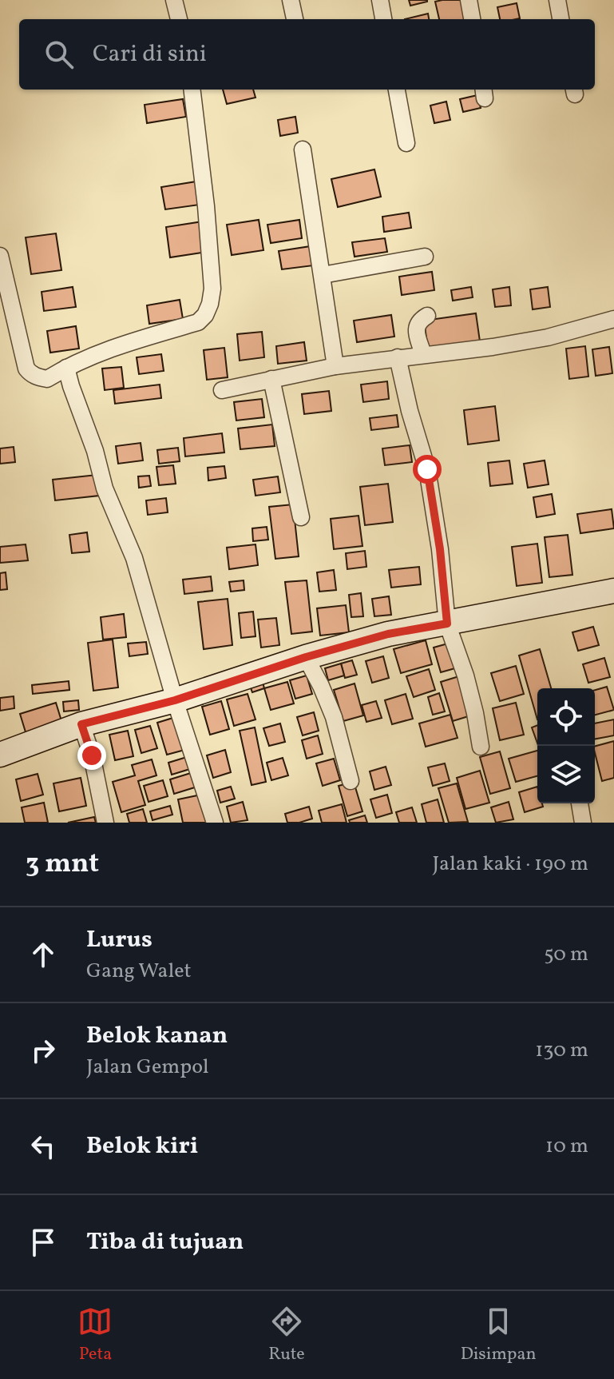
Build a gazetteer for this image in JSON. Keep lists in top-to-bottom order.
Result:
{
  "page": {
    "search": "Cari di sini",
    "heading": ["3 mnt", "Jalan kaki · 190 m"],
    "list": [
      ["Lurus", "Gang Walet", "50 m"],
      ["Belok kanan", "Jalan Gempol", "130 m"],
      ["Belok kiri", "10 m"],
      "Tiba di tujuan"
    ],
    "nav": ["Peta", "Rute", "Disimpan"]
  }
}
